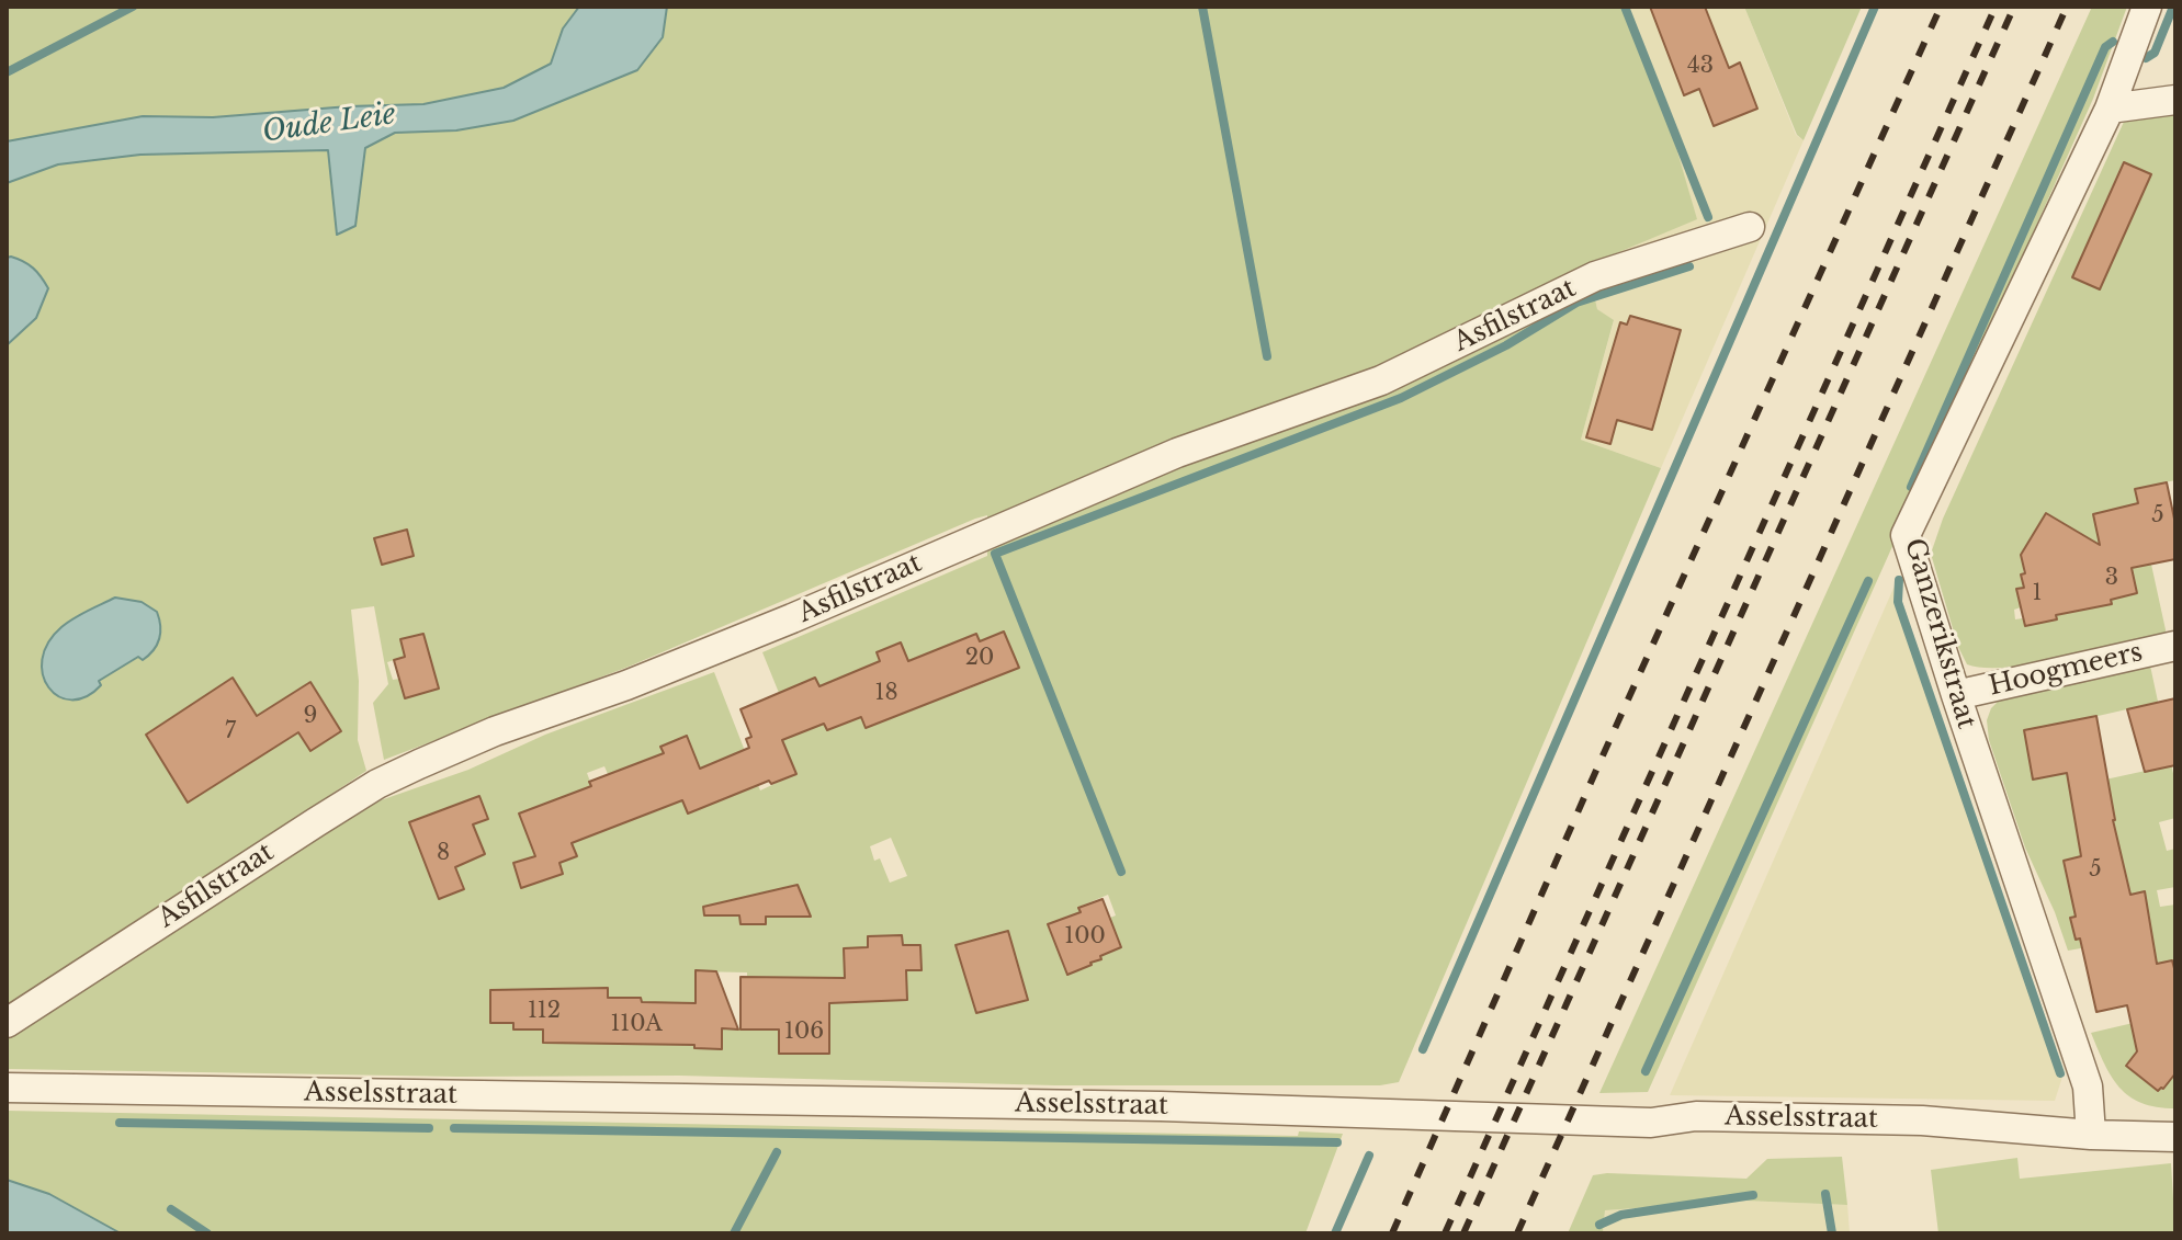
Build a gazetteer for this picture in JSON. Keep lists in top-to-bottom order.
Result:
{
  "streets": {
    "street": [
      "Asfilstraat",
      "Ganzerikstraat",
      "Hoogmeers",
      "Asselsstraat"
    ]
  },
  "crossings": [
    ["Ganzerikstraat", "Hoogmeers"],
    ["Ganzerikstraat", "Asselsstraat"]
  ],
  "water": ["Oude Leie"],
  "house_numbers": [
    "43",
    "5",
    "3",
    "1",
    "20",
    "18",
    "9",
    "7",
    "8",
    "5",
    "100",
    "112",
    "110A",
    "106"
  ]
}
